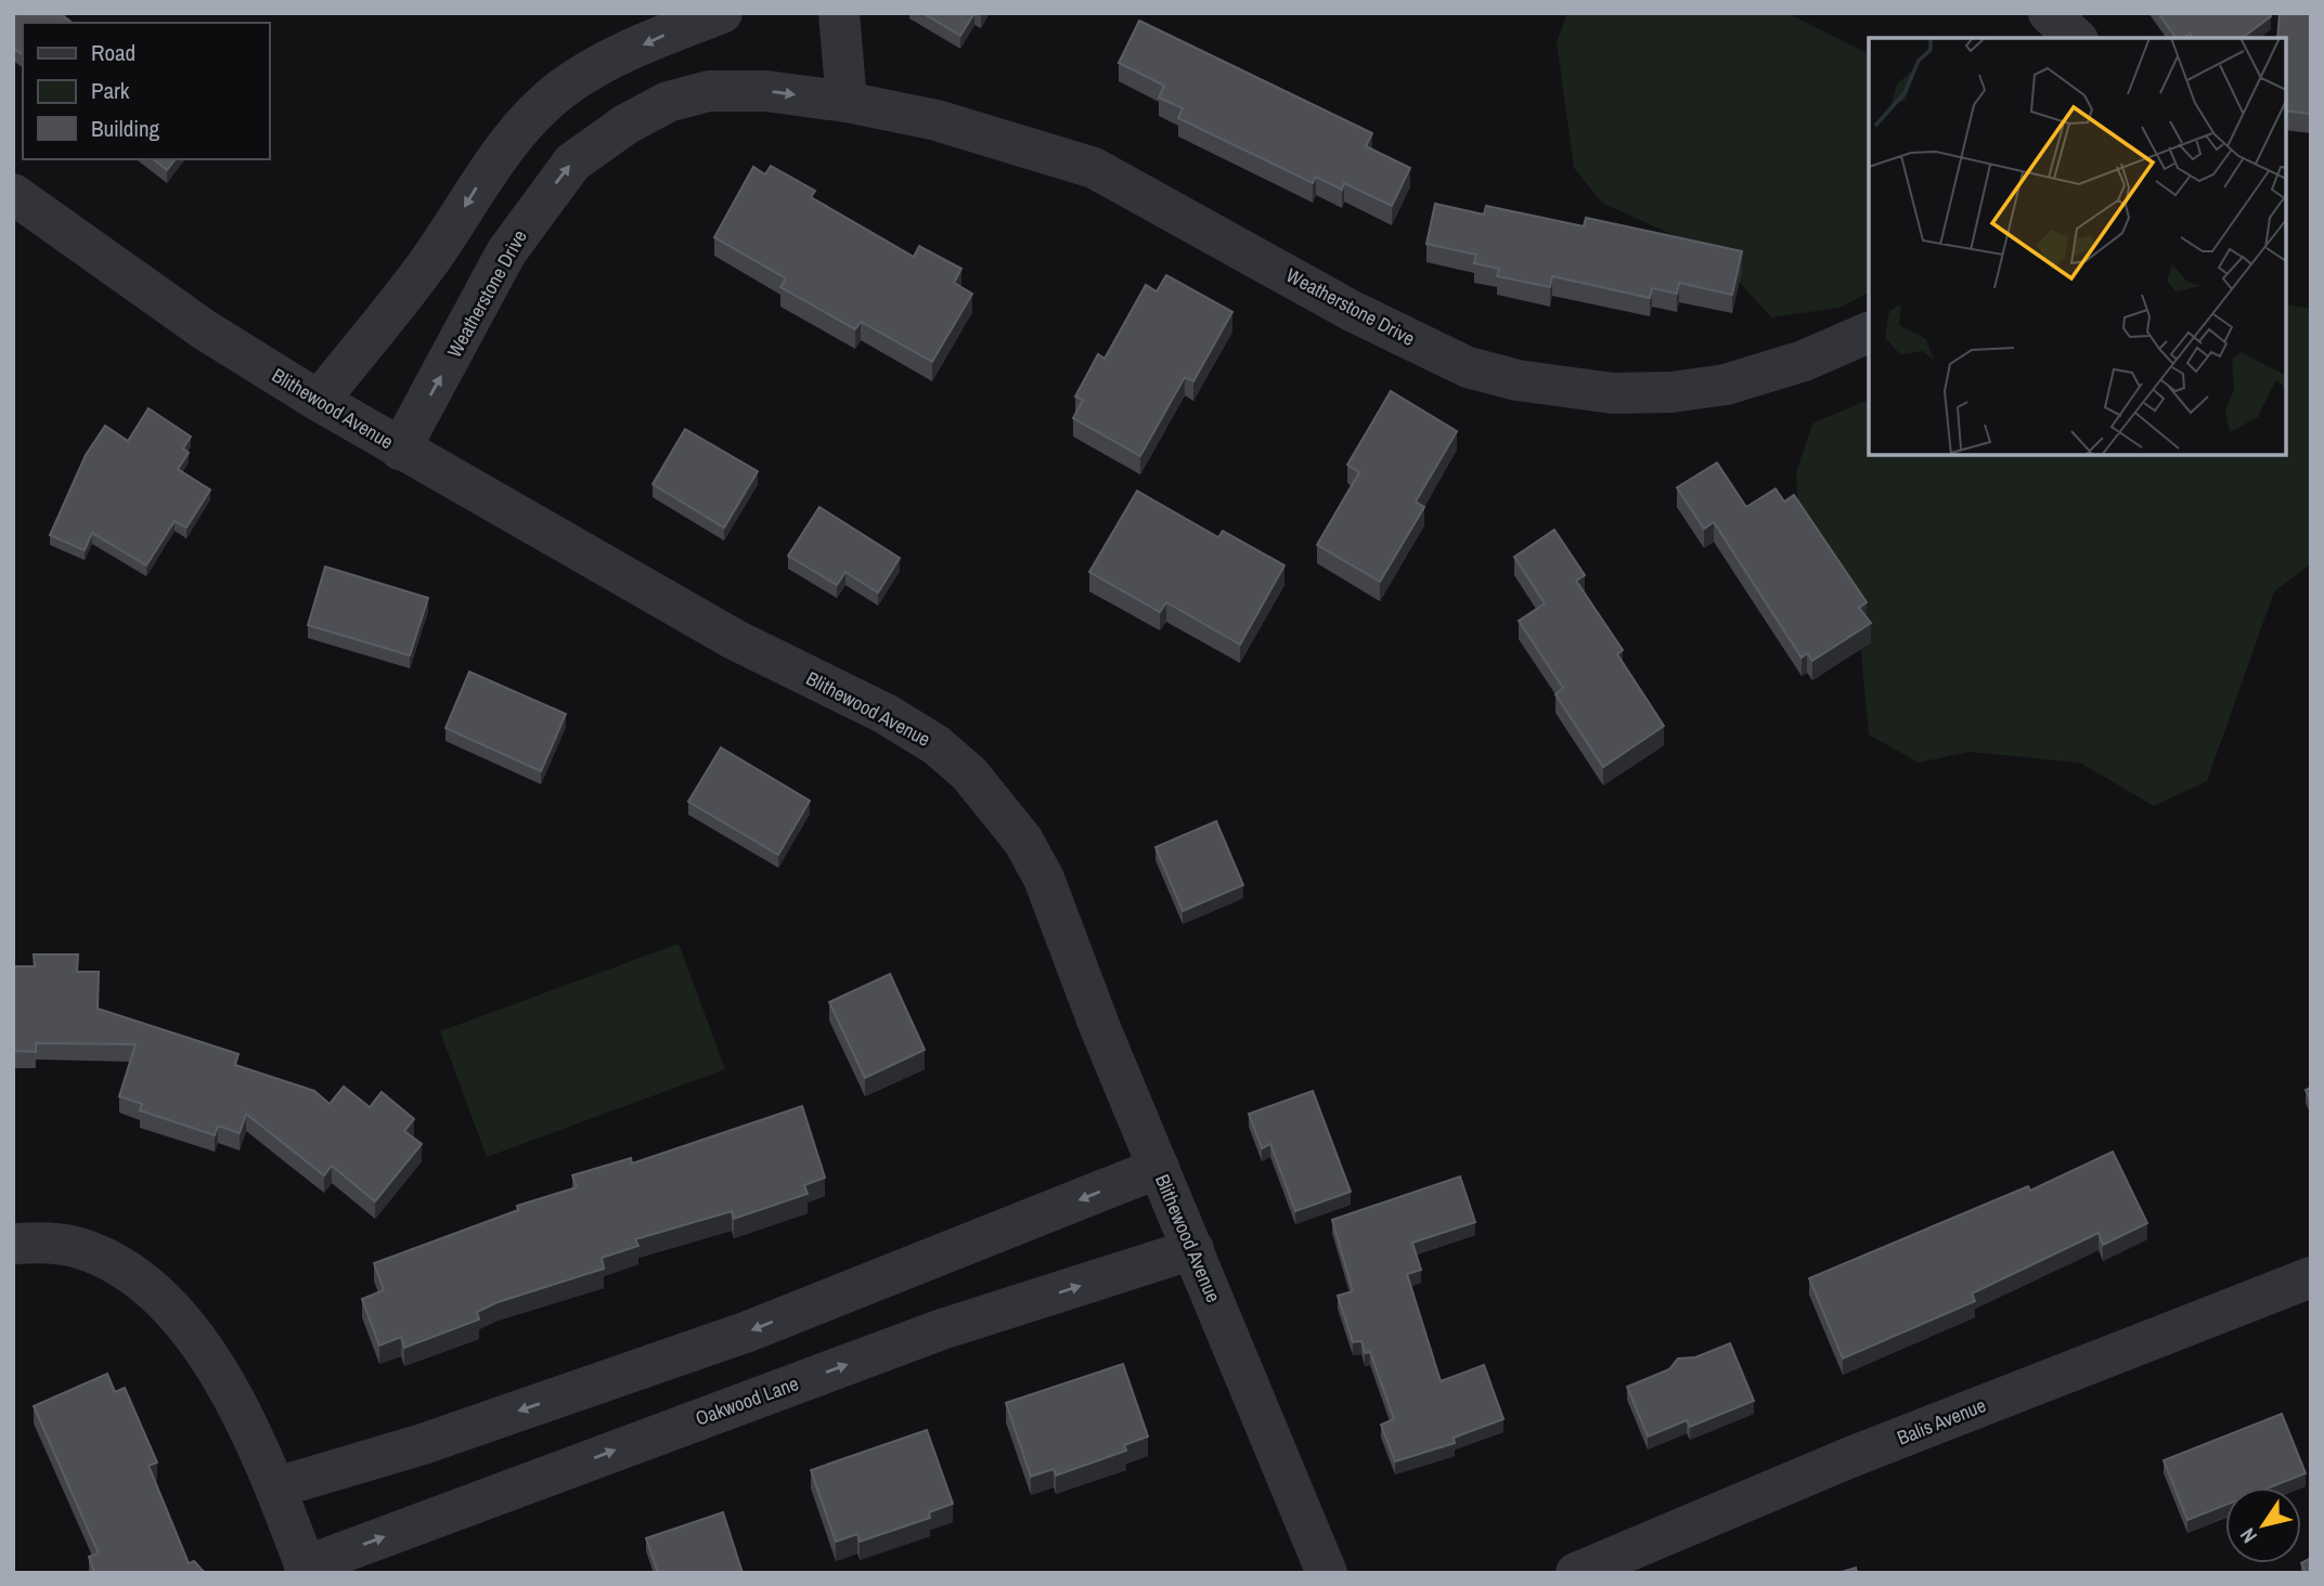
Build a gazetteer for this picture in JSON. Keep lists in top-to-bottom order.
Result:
{
  "streets": {
    "street": [
      "Weatherstone Drive",
      "Blithewood Avenue",
      "Oakwood Lane",
      "Balis Avenue"
    ]
  },
  "crossings": [
    ["Weatherstone Drive", "Blithewood Avenue"],
    ["Blithewood Avenue", "Oakwood Lane"]
  ],
  "legend": ["Road", "Park", "Building"],
  "north": "bottom left"
}
